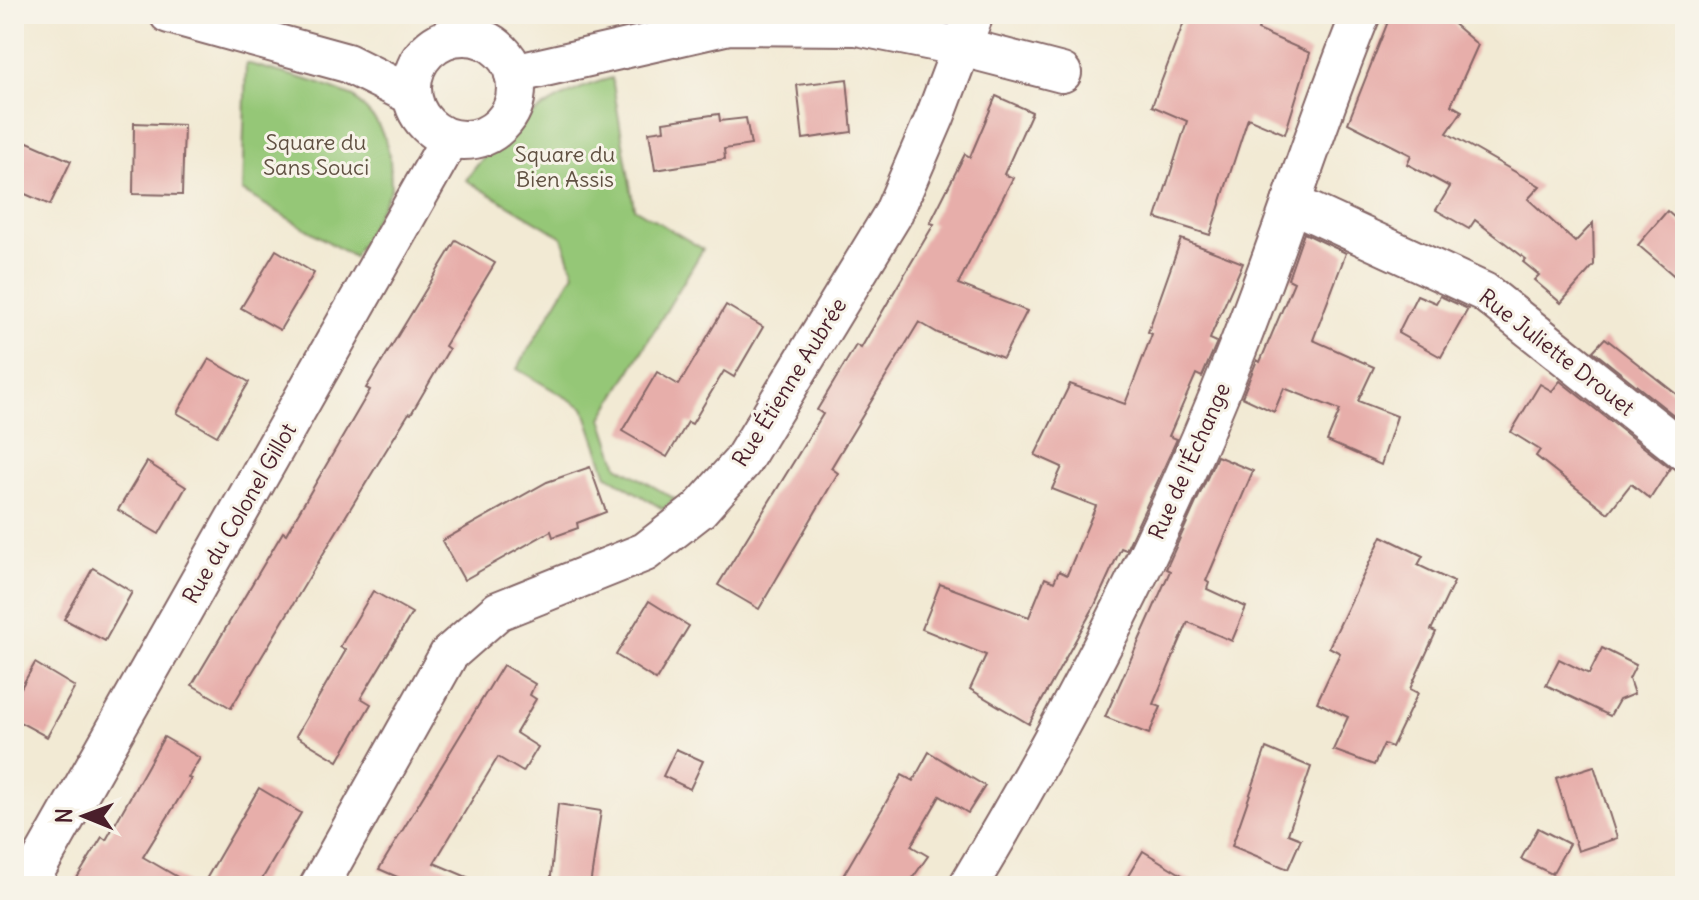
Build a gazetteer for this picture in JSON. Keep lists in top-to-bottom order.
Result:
{
  "streets": {
    "street": [
      "Rue Juliette Drouet",
      "Rue Étienne Aubrée",
      "Rue de l'Échange",
      "Rue du Colonel Gillot"
    ]
  },
  "crossings": [
    ["Rue Juliette Drouet", "Rue de l'Échange"]
  ],
  "parks": ["Square du Sans Souci", "Square du Bien Assis"],
  "north": "left"
}
